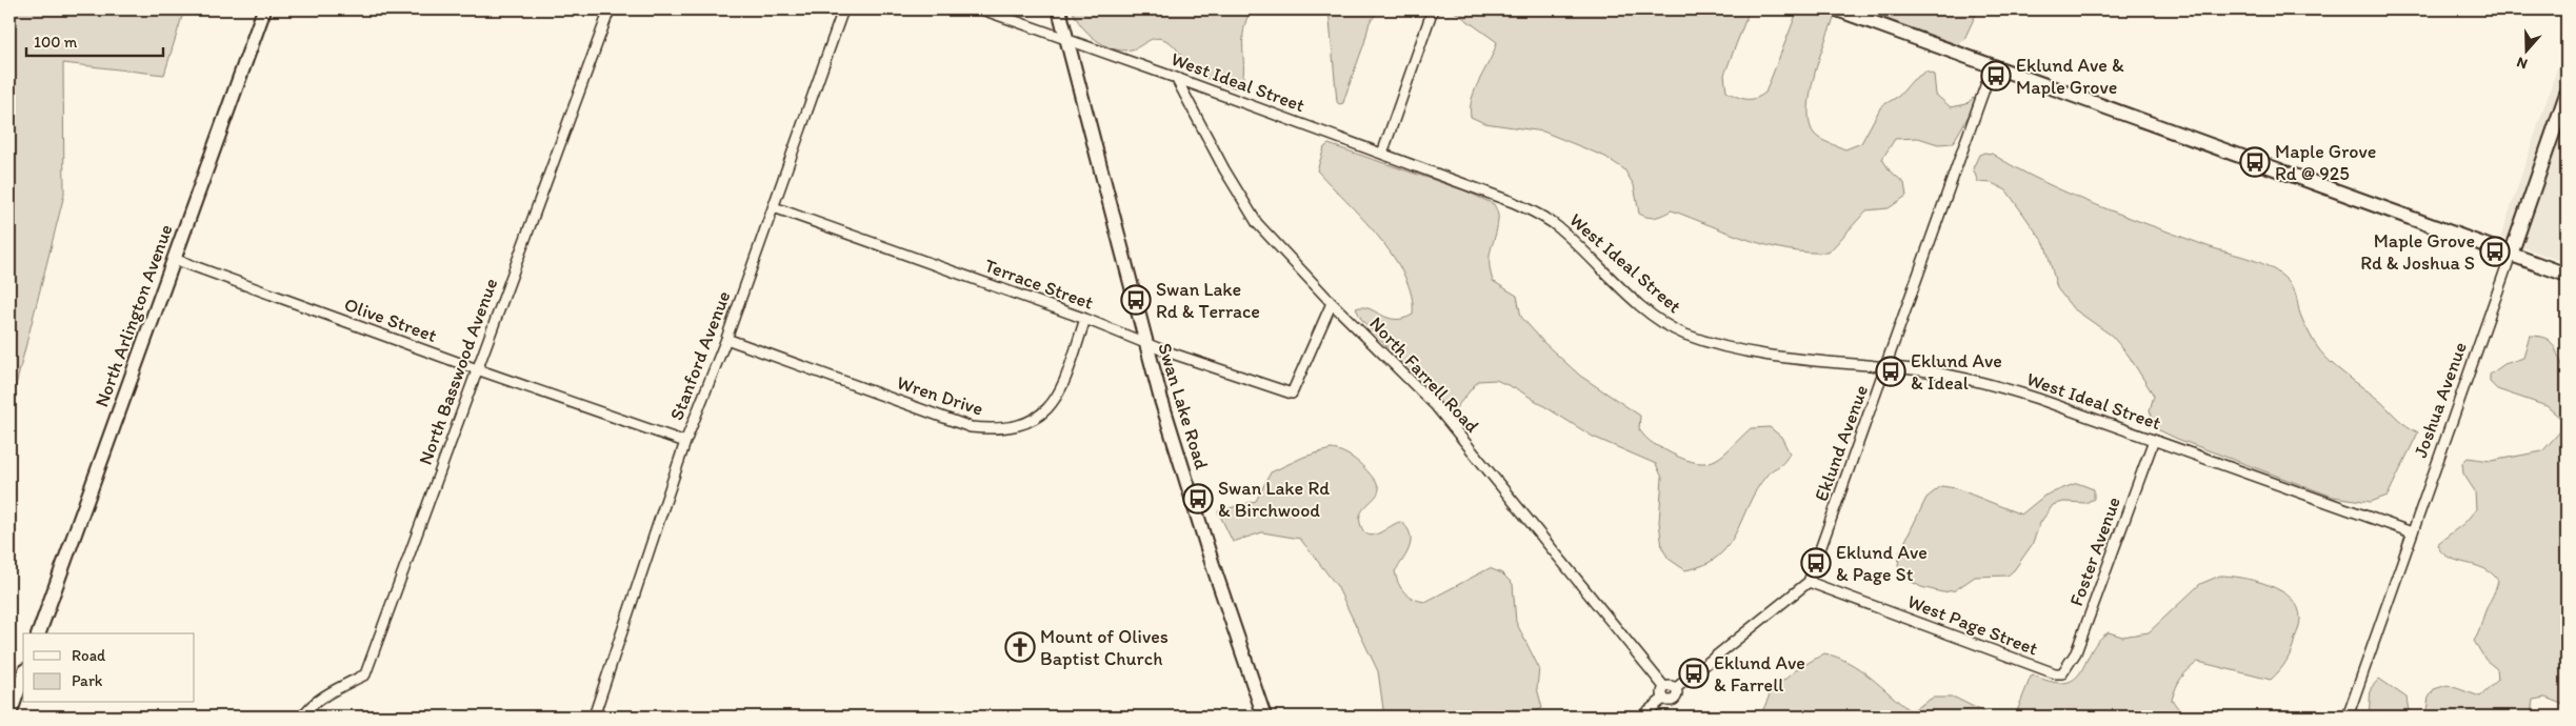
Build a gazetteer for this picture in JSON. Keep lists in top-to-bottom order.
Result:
{
  "streets": {
    "street": [
      "West Ideal Street",
      "Terrace Street",
      "North Arlington Avenue",
      "Olive Street",
      "Stanford Avenue",
      "North Basswood Avenue",
      "North Farrell Road",
      "Wren Drive",
      "Joshua Avenue",
      "Swan Lake Road",
      "Eklund Avenue",
      "Foster Avenue",
      "West Page Street"
    ]
  },
  "crossings": [
    ["West Ideal Street", "North Farrell Road"],
    ["West Ideal Street", "Joshua Avenue"],
    ["West Ideal Street", "Swan Lake Road"],
    ["West Ideal Street", "Eklund Avenue"],
    ["West Ideal Street", "Foster Avenue"],
    ["Terrace Street", "Stanford Avenue"],
    ["Terrace Street", "North Farrell Road"],
    ["Terrace Street", "Wren Drive"],
    ["Terrace Street", "Swan Lake Road"],
    ["North Arlington Avenue", "Olive Street"],
    ["Olive Street", "Stanford Avenue"],
    ["Olive Street", "North Basswood Avenue"],
    ["Stanford Avenue", "Wren Drive"],
    ["Eklund Avenue", "West Page Street"],
    ["Foster Avenue", "West Page Street"]
  ],
  "places": {
    "bus stop": [
      "Eklund Ave & Maple Grove",
      "Maple Grove Rd @ 925",
      "Maple Grove Rd & Joshua S",
      "Swan Lake Rd & Terrace",
      "Eklund Ave & Ideal",
      "Swan Lake Rd & Birchwood",
      "Eklund Ave & Page St",
      "Eklund Ave & Farrell"
    ],
    "church": ["Mount of Olives Baptist Church"]
  },
  "legend": ["Road", "Park"],
  "scale_bar": "100 m",
  "north": "bottom"
}
